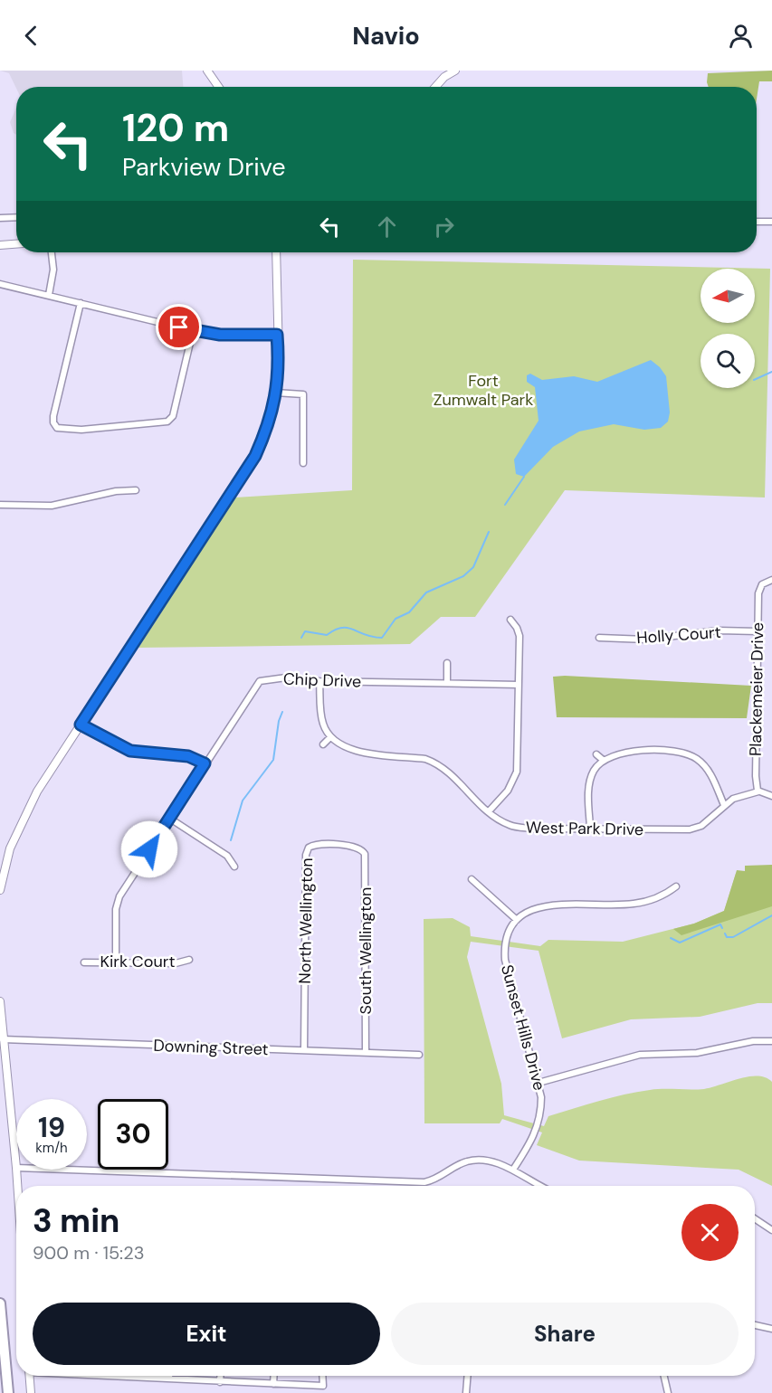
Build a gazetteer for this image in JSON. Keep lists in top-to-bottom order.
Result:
{
  "streets": {
    "street": [
      "Holly Court",
      "Chip Drive",
      "Plackemeier Drive",
      "West Park Drive",
      "North Wellington",
      "South Wellington",
      "Kirk Court",
      "Sunset Hills Drive",
      "Downing Street"
    ]
  },
  "crossings": [
    ["Holly Court", "Plackemeier Drive"],
    ["Chip Drive", "Kirk Court"],
    ["Plackemeier Drive", "West Park Drive"],
    ["North Wellington", "South Wellington"],
    ["North Wellington", "Downing Street"],
    ["South Wellington", "Downing Street"]
  ],
  "parks": ["Fort Zumwalt Park"],
  "north": "left",
  "page": {
    "header": "Navio",
    "turn": ["120 m", "Parkview Drive"],
    "speed": "19 km/h",
    "limit": "30",
    "heading": ["3 min", "900 m · 15:23"],
    "buttons": ["Exit", "Share"]
  }
}
